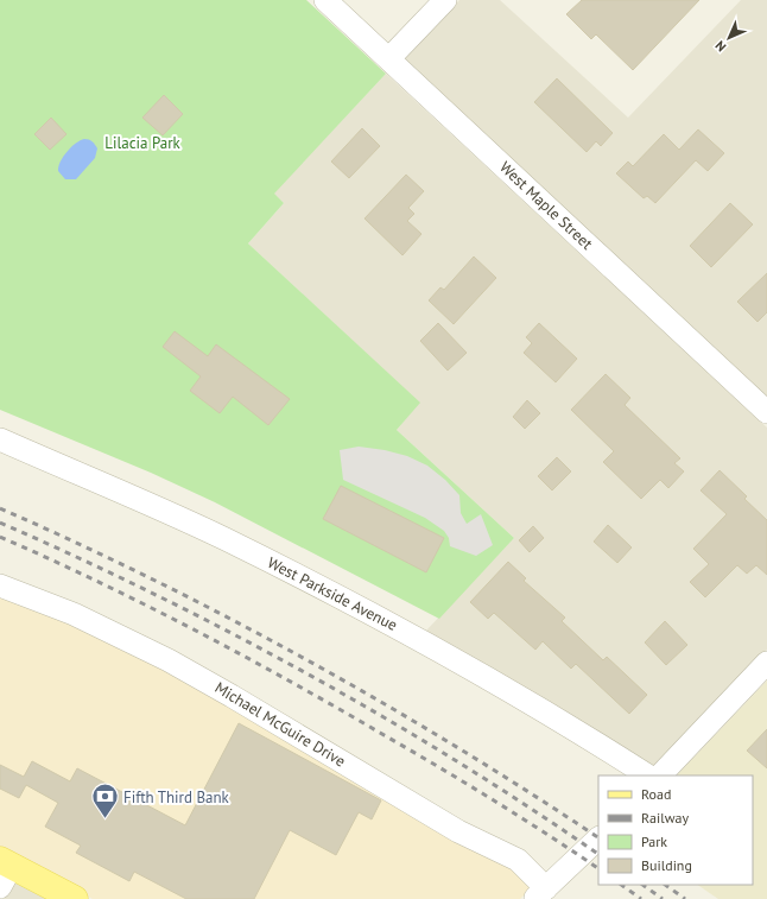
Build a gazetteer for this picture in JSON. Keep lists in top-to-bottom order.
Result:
{
  "streets": {
    "street": ["West Maple Street", "West Parkside Avenue", "Michael McGuire Drive"]
  },
  "parks": ["Lilacia Park"],
  "places": {
    "bank": ["Fifth Third Bank"]
  },
  "legend": [
    "Road",
    "Railway",
    "Park",
    "Building"
  ],
  "north": "bottom left"
}
